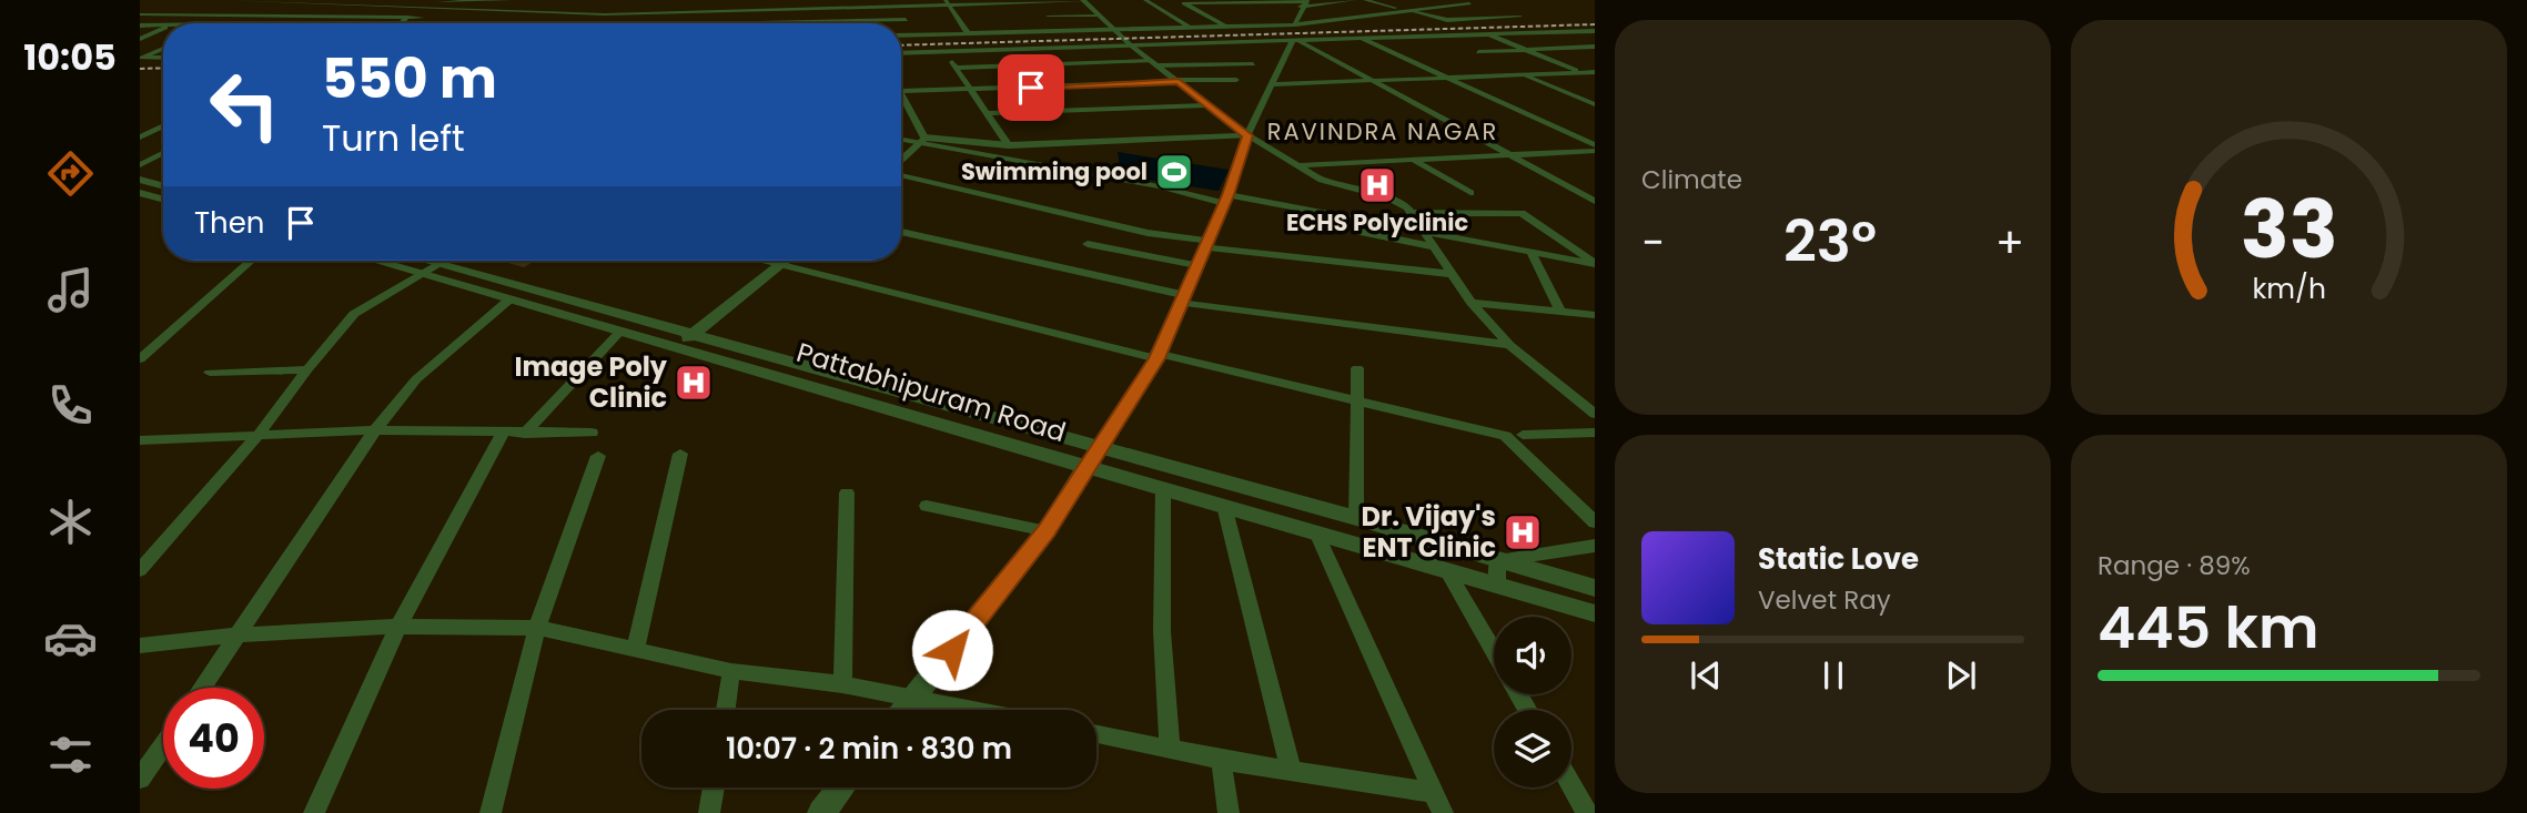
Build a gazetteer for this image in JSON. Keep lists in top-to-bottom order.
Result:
{
  "streets": {
    "street": ["Pattabhipuram Road"]
  },
  "districts": ["RAVINDRA NAGAR"],
  "places": {
    "sports": ["Swimming pool"],
    "hospital": ["ECHS Polyclinic", "Image Poly Clinic", "Dr. Vijay's ENT Clinic"]
  },
  "page": {
    "tabs": "10:05",
    "tile": [
      "Climate",
      ["Range · 89%", "445 km"]
    ],
    "turn": ["550 m", "Turn left"],
    "then": "Then",
    "heat": ["−", "23°", "+"],
    "song": ["Static Love", "Velvet Ray"],
    "limit": "40",
    "trip": "10:07 · 2 min · 830 m",
    "gauge": ["33", "km/h"]
  }
}
